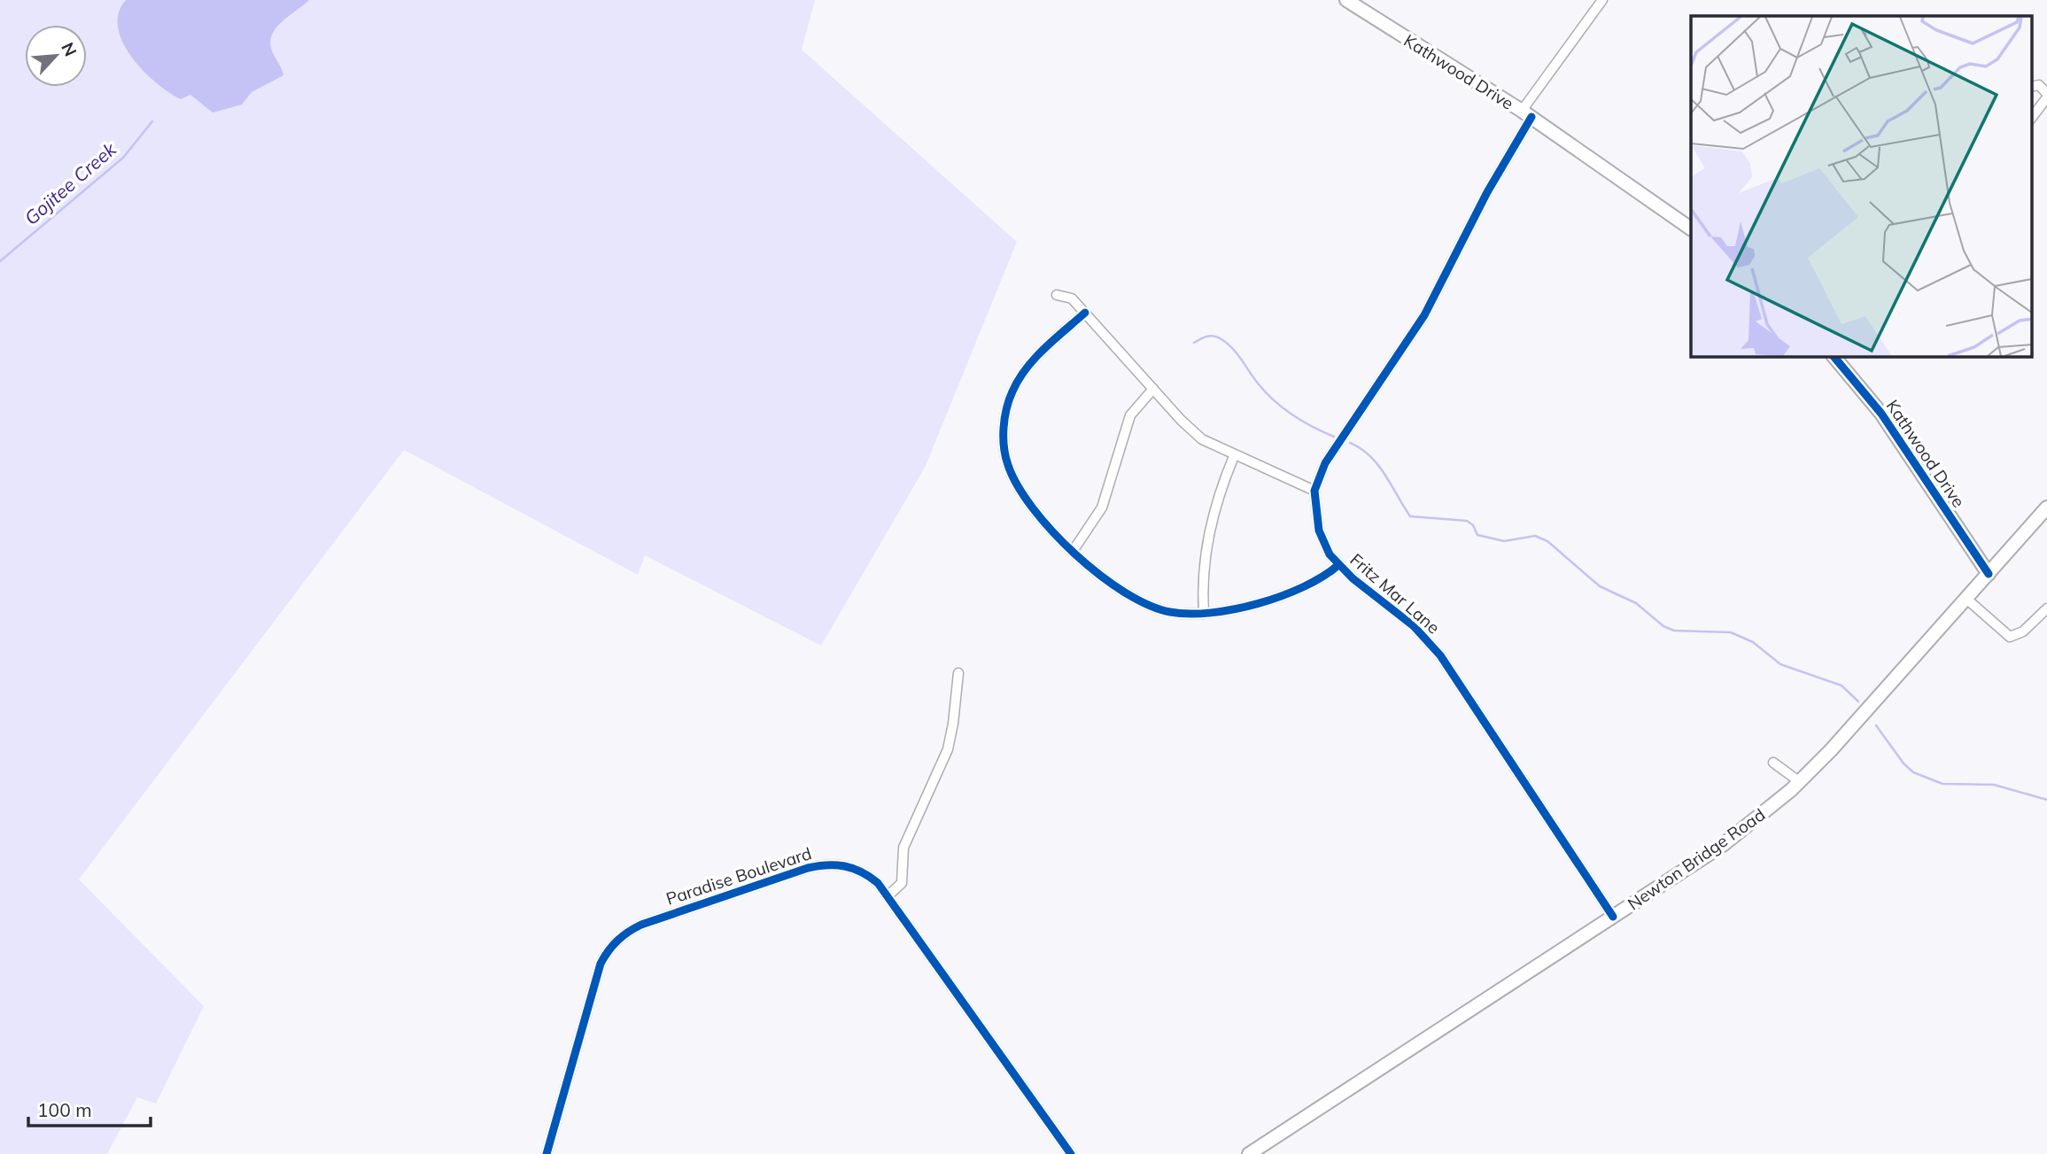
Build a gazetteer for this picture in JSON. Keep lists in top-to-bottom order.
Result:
{
  "streets": {
    "main road": ["Kathwood Drive", "Newton Bridge Road"],
    "street": ["Fritz Mar Lane", "Paradise Boulevard"]
  },
  "crossings": [
    ["Kathwood Drive", "Fritz Mar Lane"],
    ["Kathwood Drive", "Newton Bridge Road"],
    ["Fritz Mar Lane", "Newton Bridge Road"]
  ],
  "water": ["Gojitee Creek"],
  "scale_bar": "100 m",
  "north": "top right"
}
